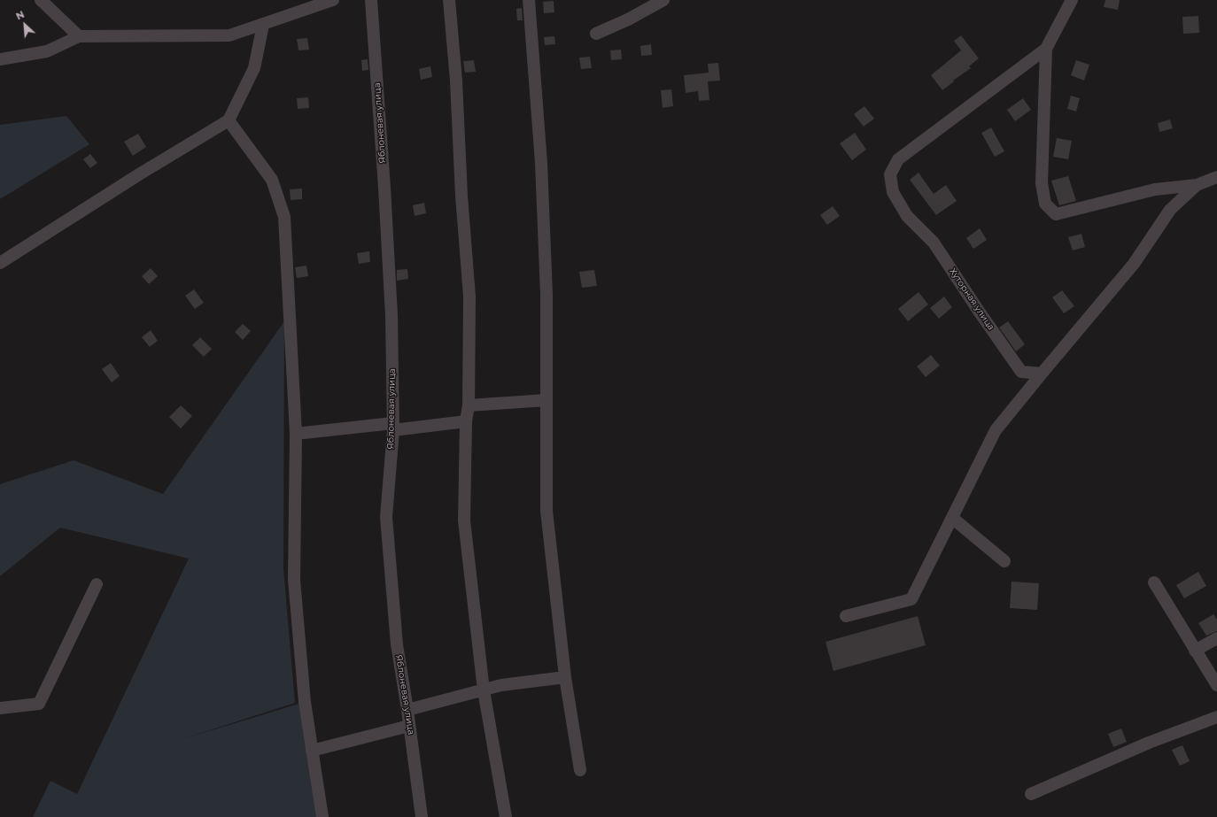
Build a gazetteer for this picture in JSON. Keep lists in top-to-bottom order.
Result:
{
  "streets": {
    "street": ["Яблоневая улица", "Хуторная улица"]
  },
  "north": "top left"
}
